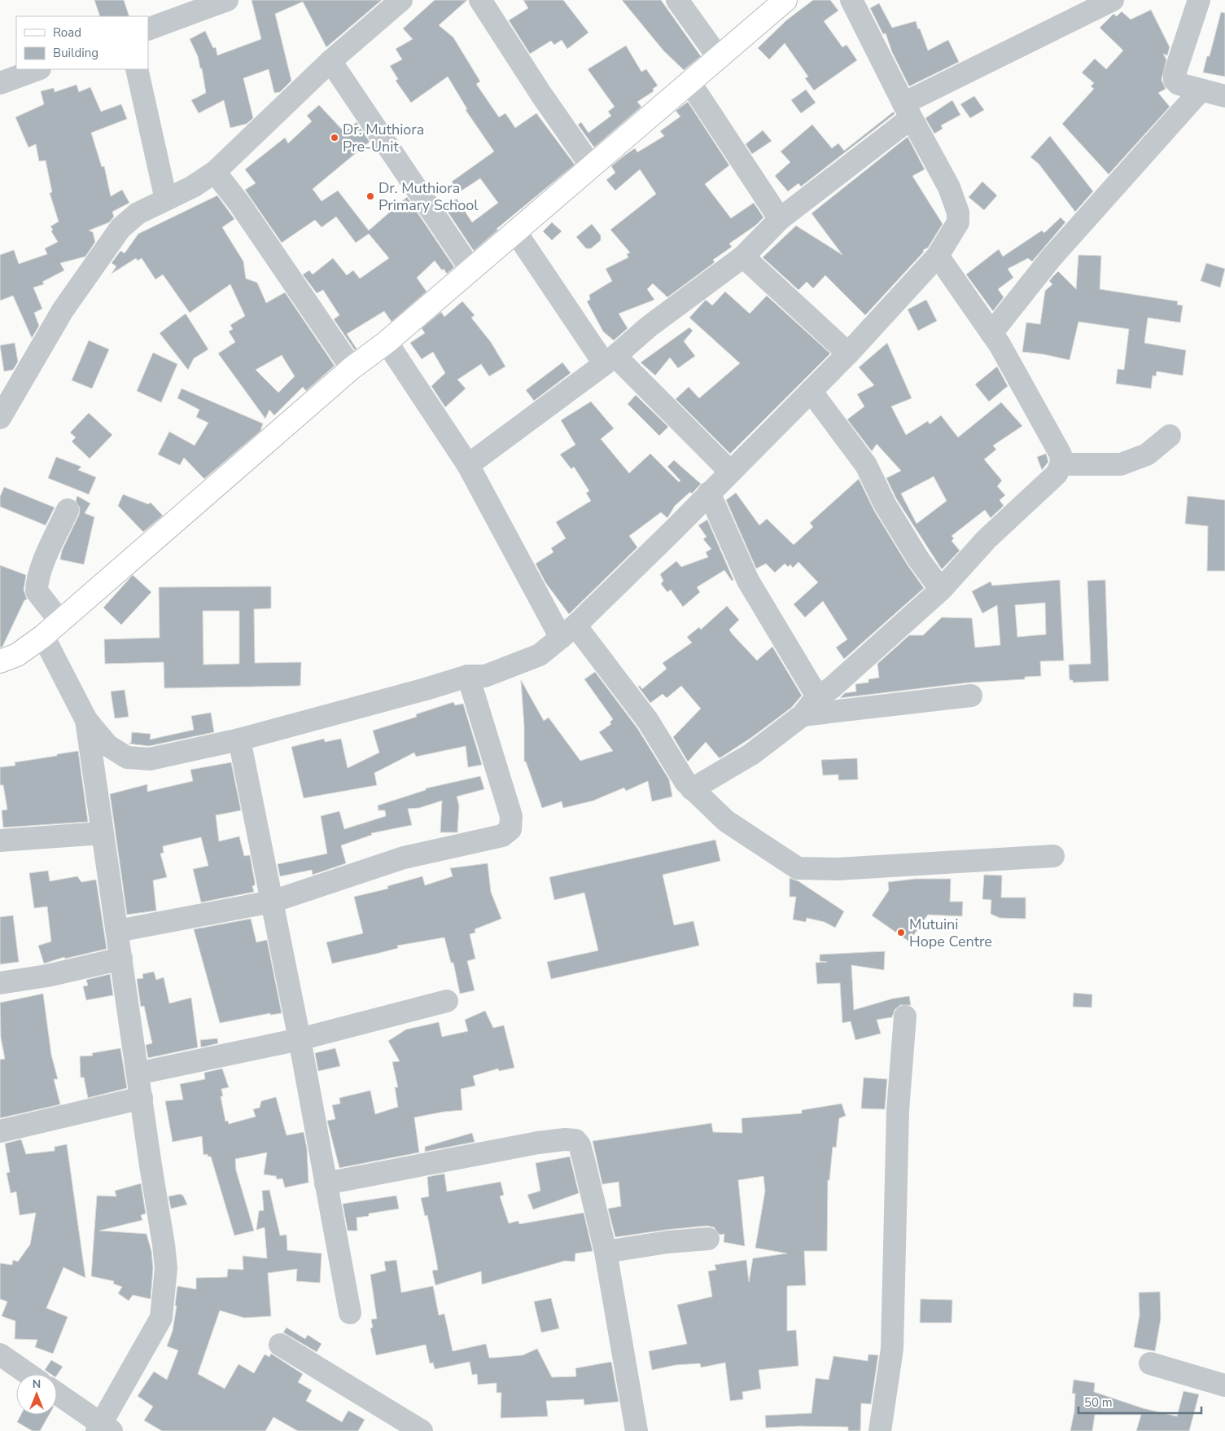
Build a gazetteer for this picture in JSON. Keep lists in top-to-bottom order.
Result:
{
  "places": ["Dr. Muthiora Pre-Unit", "Dr. Muthiora Primary School", "Mutuini Hope Centre"],
  "legend": ["Road", "Building"],
  "scale_bar": "50 m",
  "north": "top"
}
